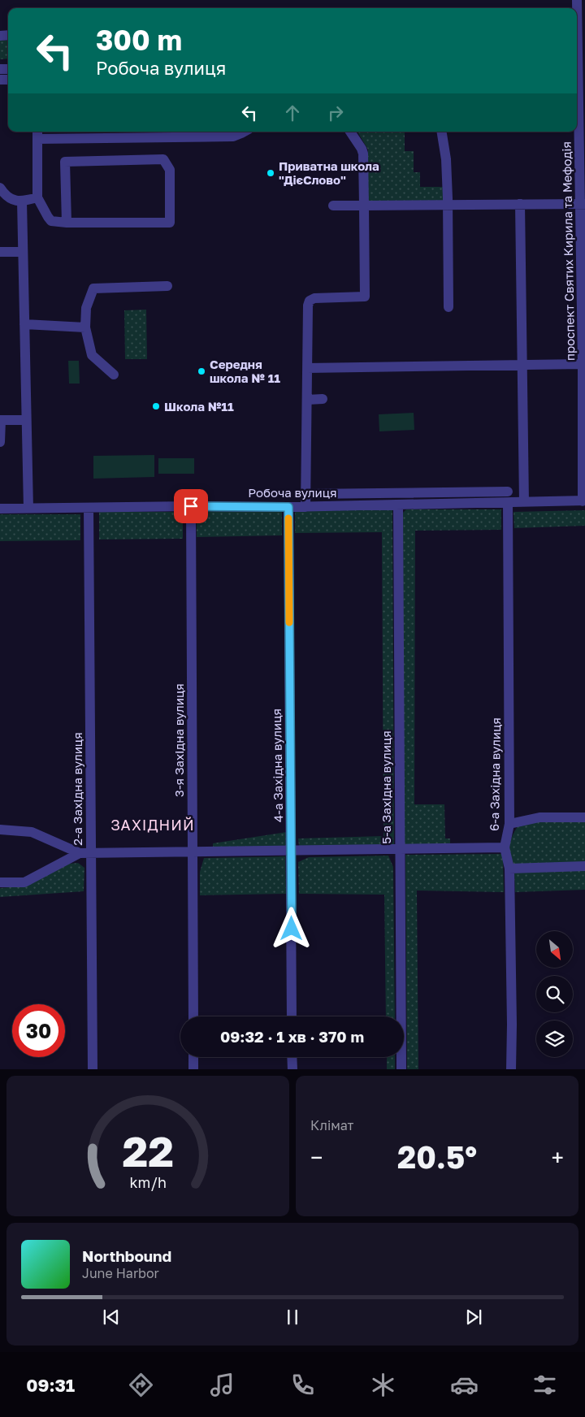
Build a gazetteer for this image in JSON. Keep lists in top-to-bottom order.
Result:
{
  "streets": {
    "street": [
      "проспект Святих Кирила та Мефодія",
      "Робоча вулиця",
      "3-я Західна вулиця",
      "4-а Західна вулиця",
      "6-а Західна вулиця",
      "5-а Західна вулиця",
      "2-а Західна вулиця"
    ]
  },
  "crossings": [
    ["проспект Святих Кирила та Мефодія", "Робоча вулиця"],
    ["Робоча вулиця", "3-я Західна вулиця"],
    ["Робоча вулиця", "4-а Західна вулиця"],
    ["Робоча вулиця", "6-а Західна вулиця"],
    ["Робоча вулиця", "5-а Західна вулиця"],
    ["Робоча вулиця", "2-а Західна вулиця"]
  ],
  "districts": ["ЗАХІДНИЙ"],
  "places": ["Приватна школа \"ДієСлово\"", "Середня школа № 11", "Школа №11"],
  "north": "bottom right",
  "page": {
    "turn": ["300 m", "Робоча вулиця"],
    "limit": "30",
    "trip": "09:32 · 1 хв · 370 m",
    "tile": "Клімат",
    "heat": ["−", "20.5°", "+"],
    "song": ["Northbound", "June Harbor"],
    "tabs": "09:31",
    "gauge": ["22", "km/h"]
  }
}
